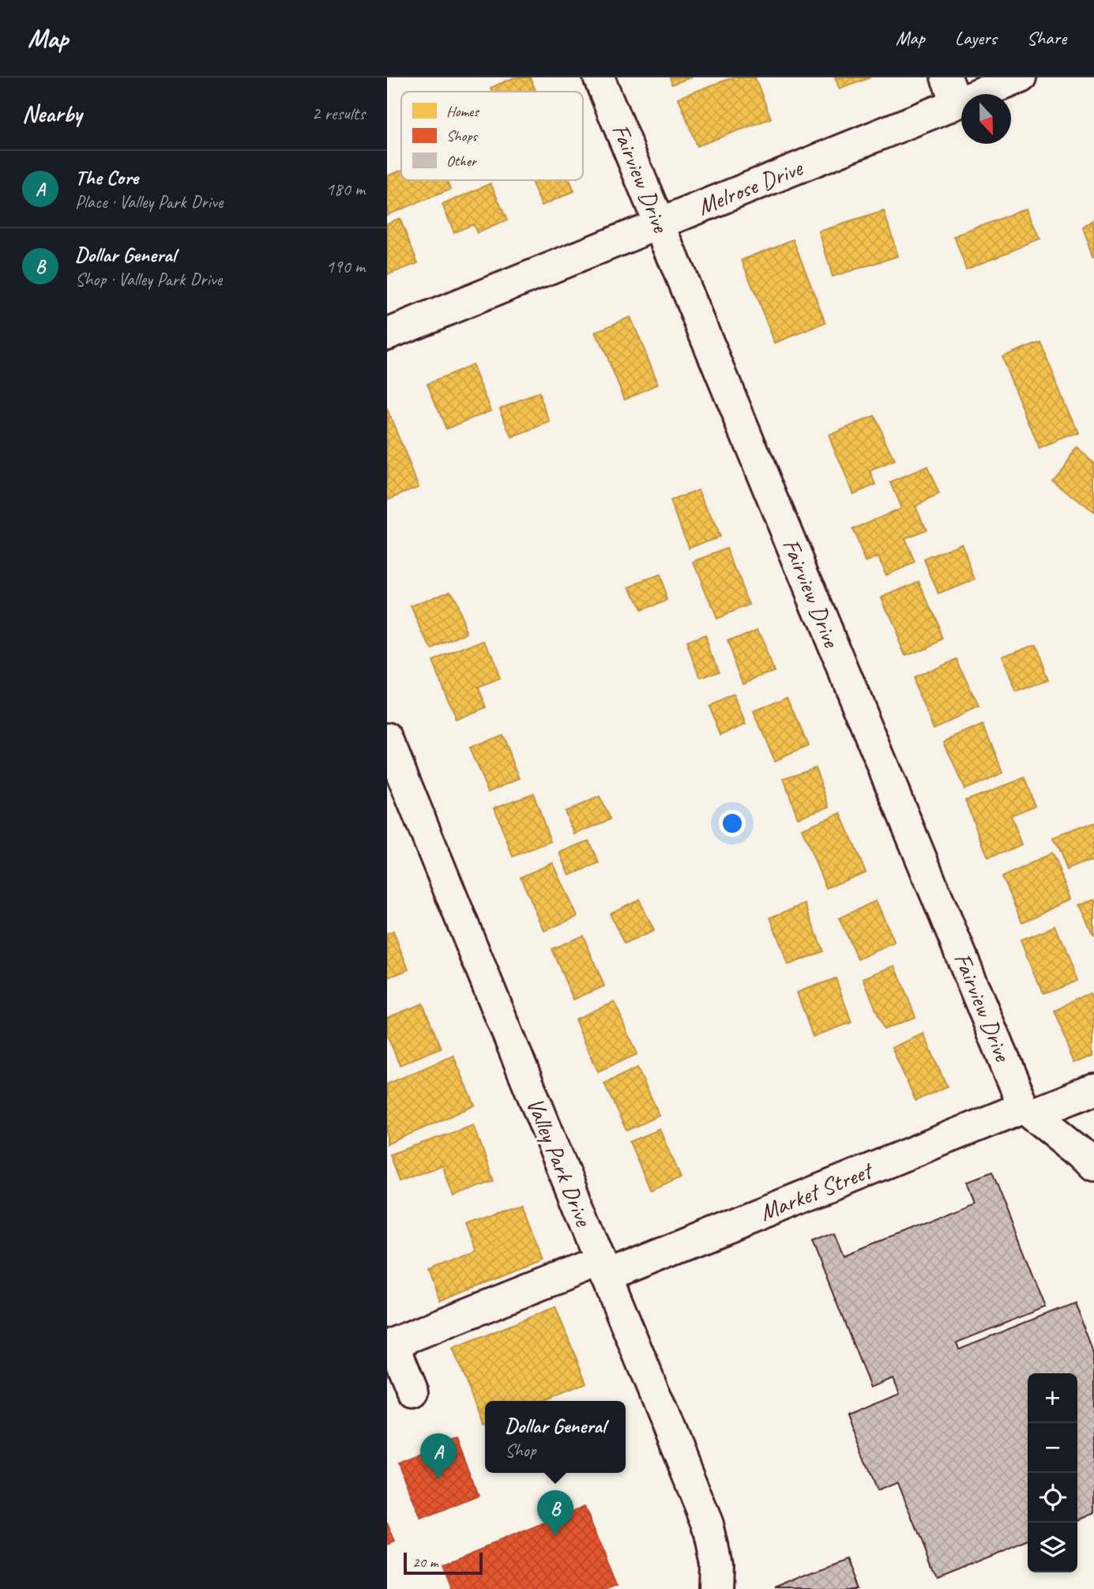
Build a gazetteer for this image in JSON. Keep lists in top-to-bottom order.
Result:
{
  "streets": {
    "street": [
      "Fairview Drive",
      "Melrose Drive",
      "Valley Park Drive",
      "Market Street"
    ]
  },
  "crossings": [
    ["Fairview Drive", "Melrose Drive"],
    ["Fairview Drive", "Market Street"],
    ["Valley Park Drive", "Market Street"]
  ],
  "legend": ["Homes", "Shops", "Other"],
  "scale_bar": "20 m",
  "north": "bottom",
  "page": {
    "header": "Map",
    "nav": ["Map", "Layers", "Share"],
    "heading": ["Nearby", "2 results"],
    "list": [
      {
        "mark": "A",
        "name": "The Core",
        "note": "Place · Valley Park Drive",
        "value": "180 m"
      },
      {
        "mark": "B",
        "name": "Dollar General",
        "note": "Shop · Valley Park Drive",
        "value": "190 m"
      }
    ],
    "map_buttons": ["+", "−"],
    "popup": ["Dollar General", "Shop"],
    "pins": ["A", "B"],
    "scale": "20 m"
  }
}
